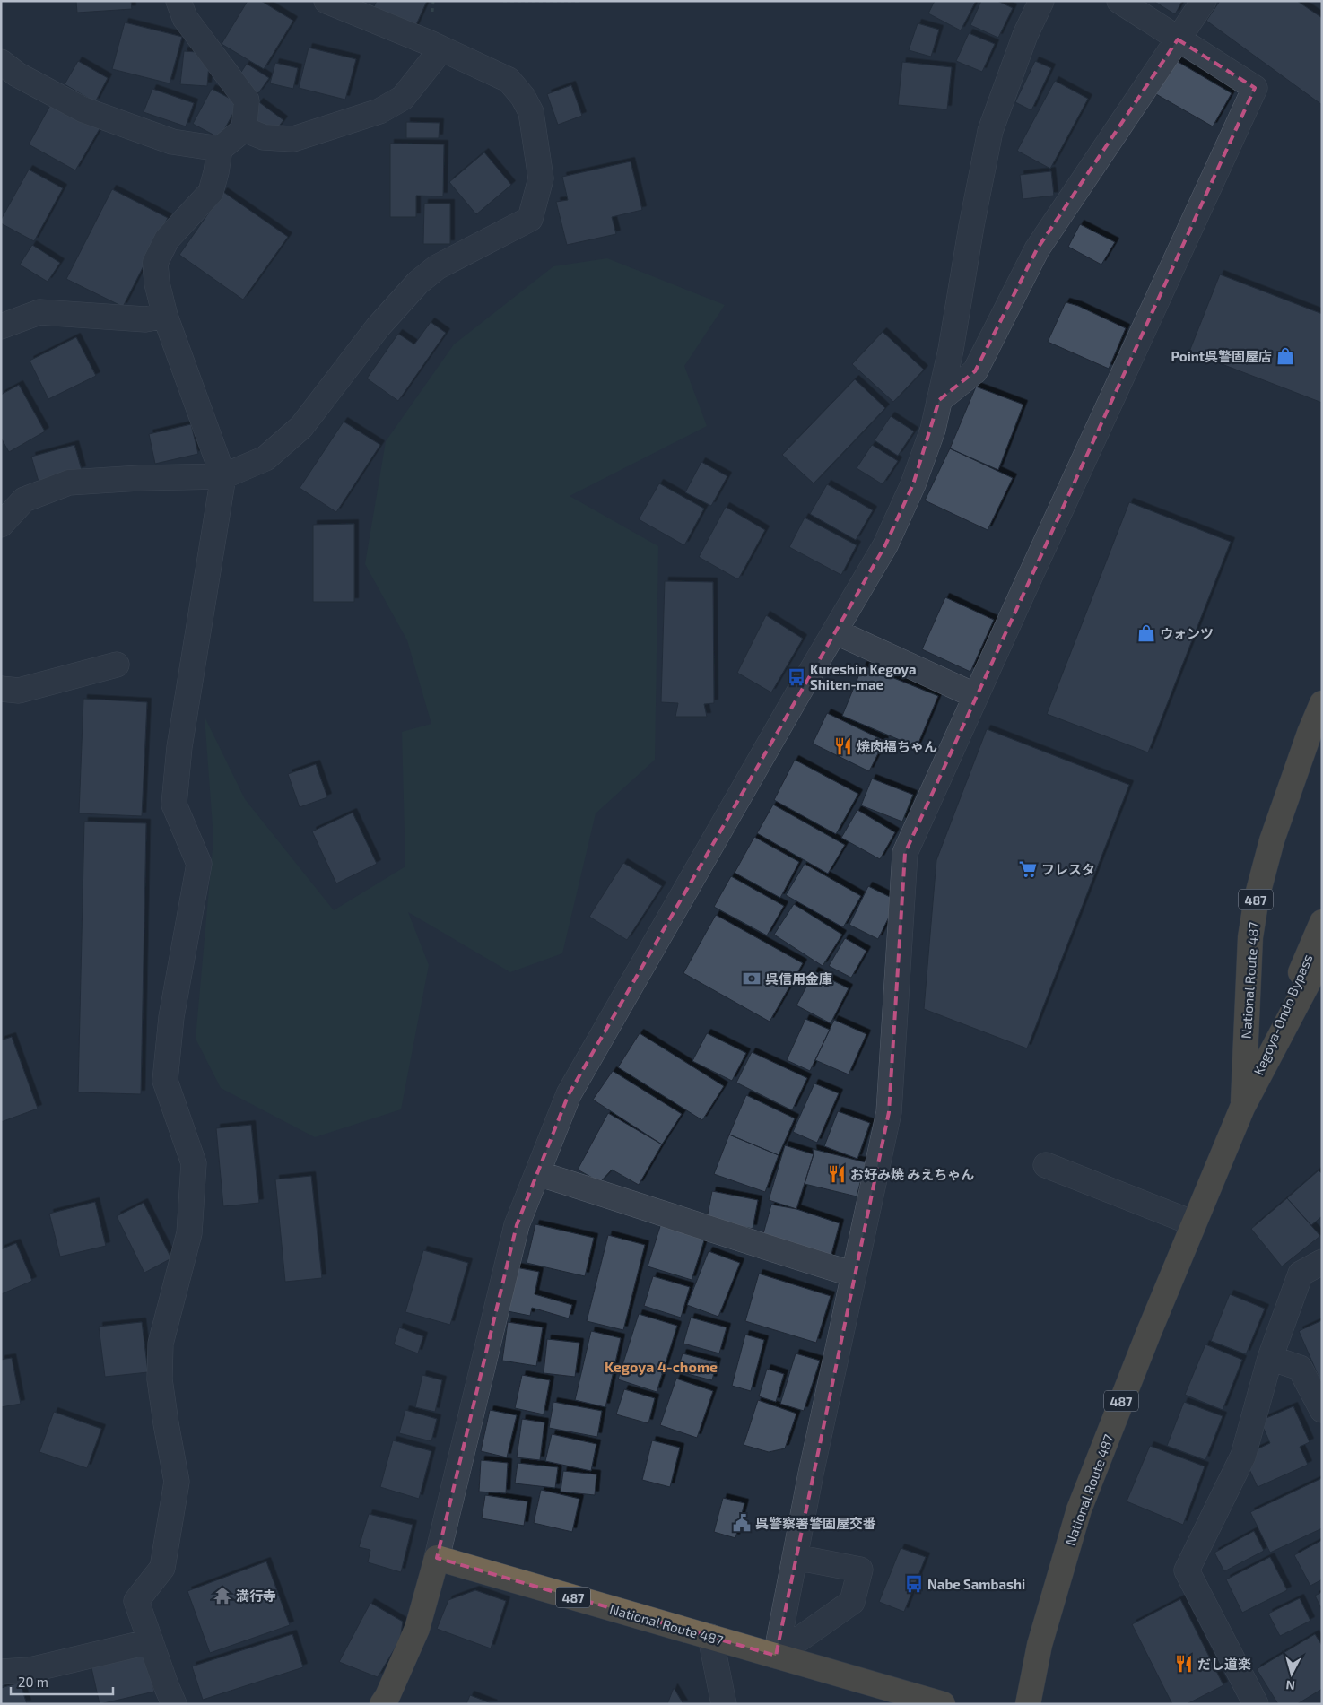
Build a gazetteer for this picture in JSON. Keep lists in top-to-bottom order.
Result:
{
  "streets": {
    "highway": ["487", "National Route 487", "Kegoya-Ondo Bypass"]
  },
  "crossings": [
    ["National Route 487", "Kegoya-Ondo Bypass"]
  ],
  "districts": ["Kegoya 4-chome"],
  "places": {
    "shop": ["Point呉警固屋店", "ウォンツ"],
    "bus stop": ["Kureshin Kegoya Shiten-mae", "Nabe Sambashi"],
    "restaurant": ["焼肉福ちゃん", "お好み焼 みえちゃん", "だし道楽"],
    "supermarket": ["フレスタ"],
    "bank": ["呉信用金庫"],
    "public building": ["呉警察署警固屋交番"],
    "temple": ["満行寺"]
  },
  "scale_bar": "20 m",
  "north": "bottom"
}
